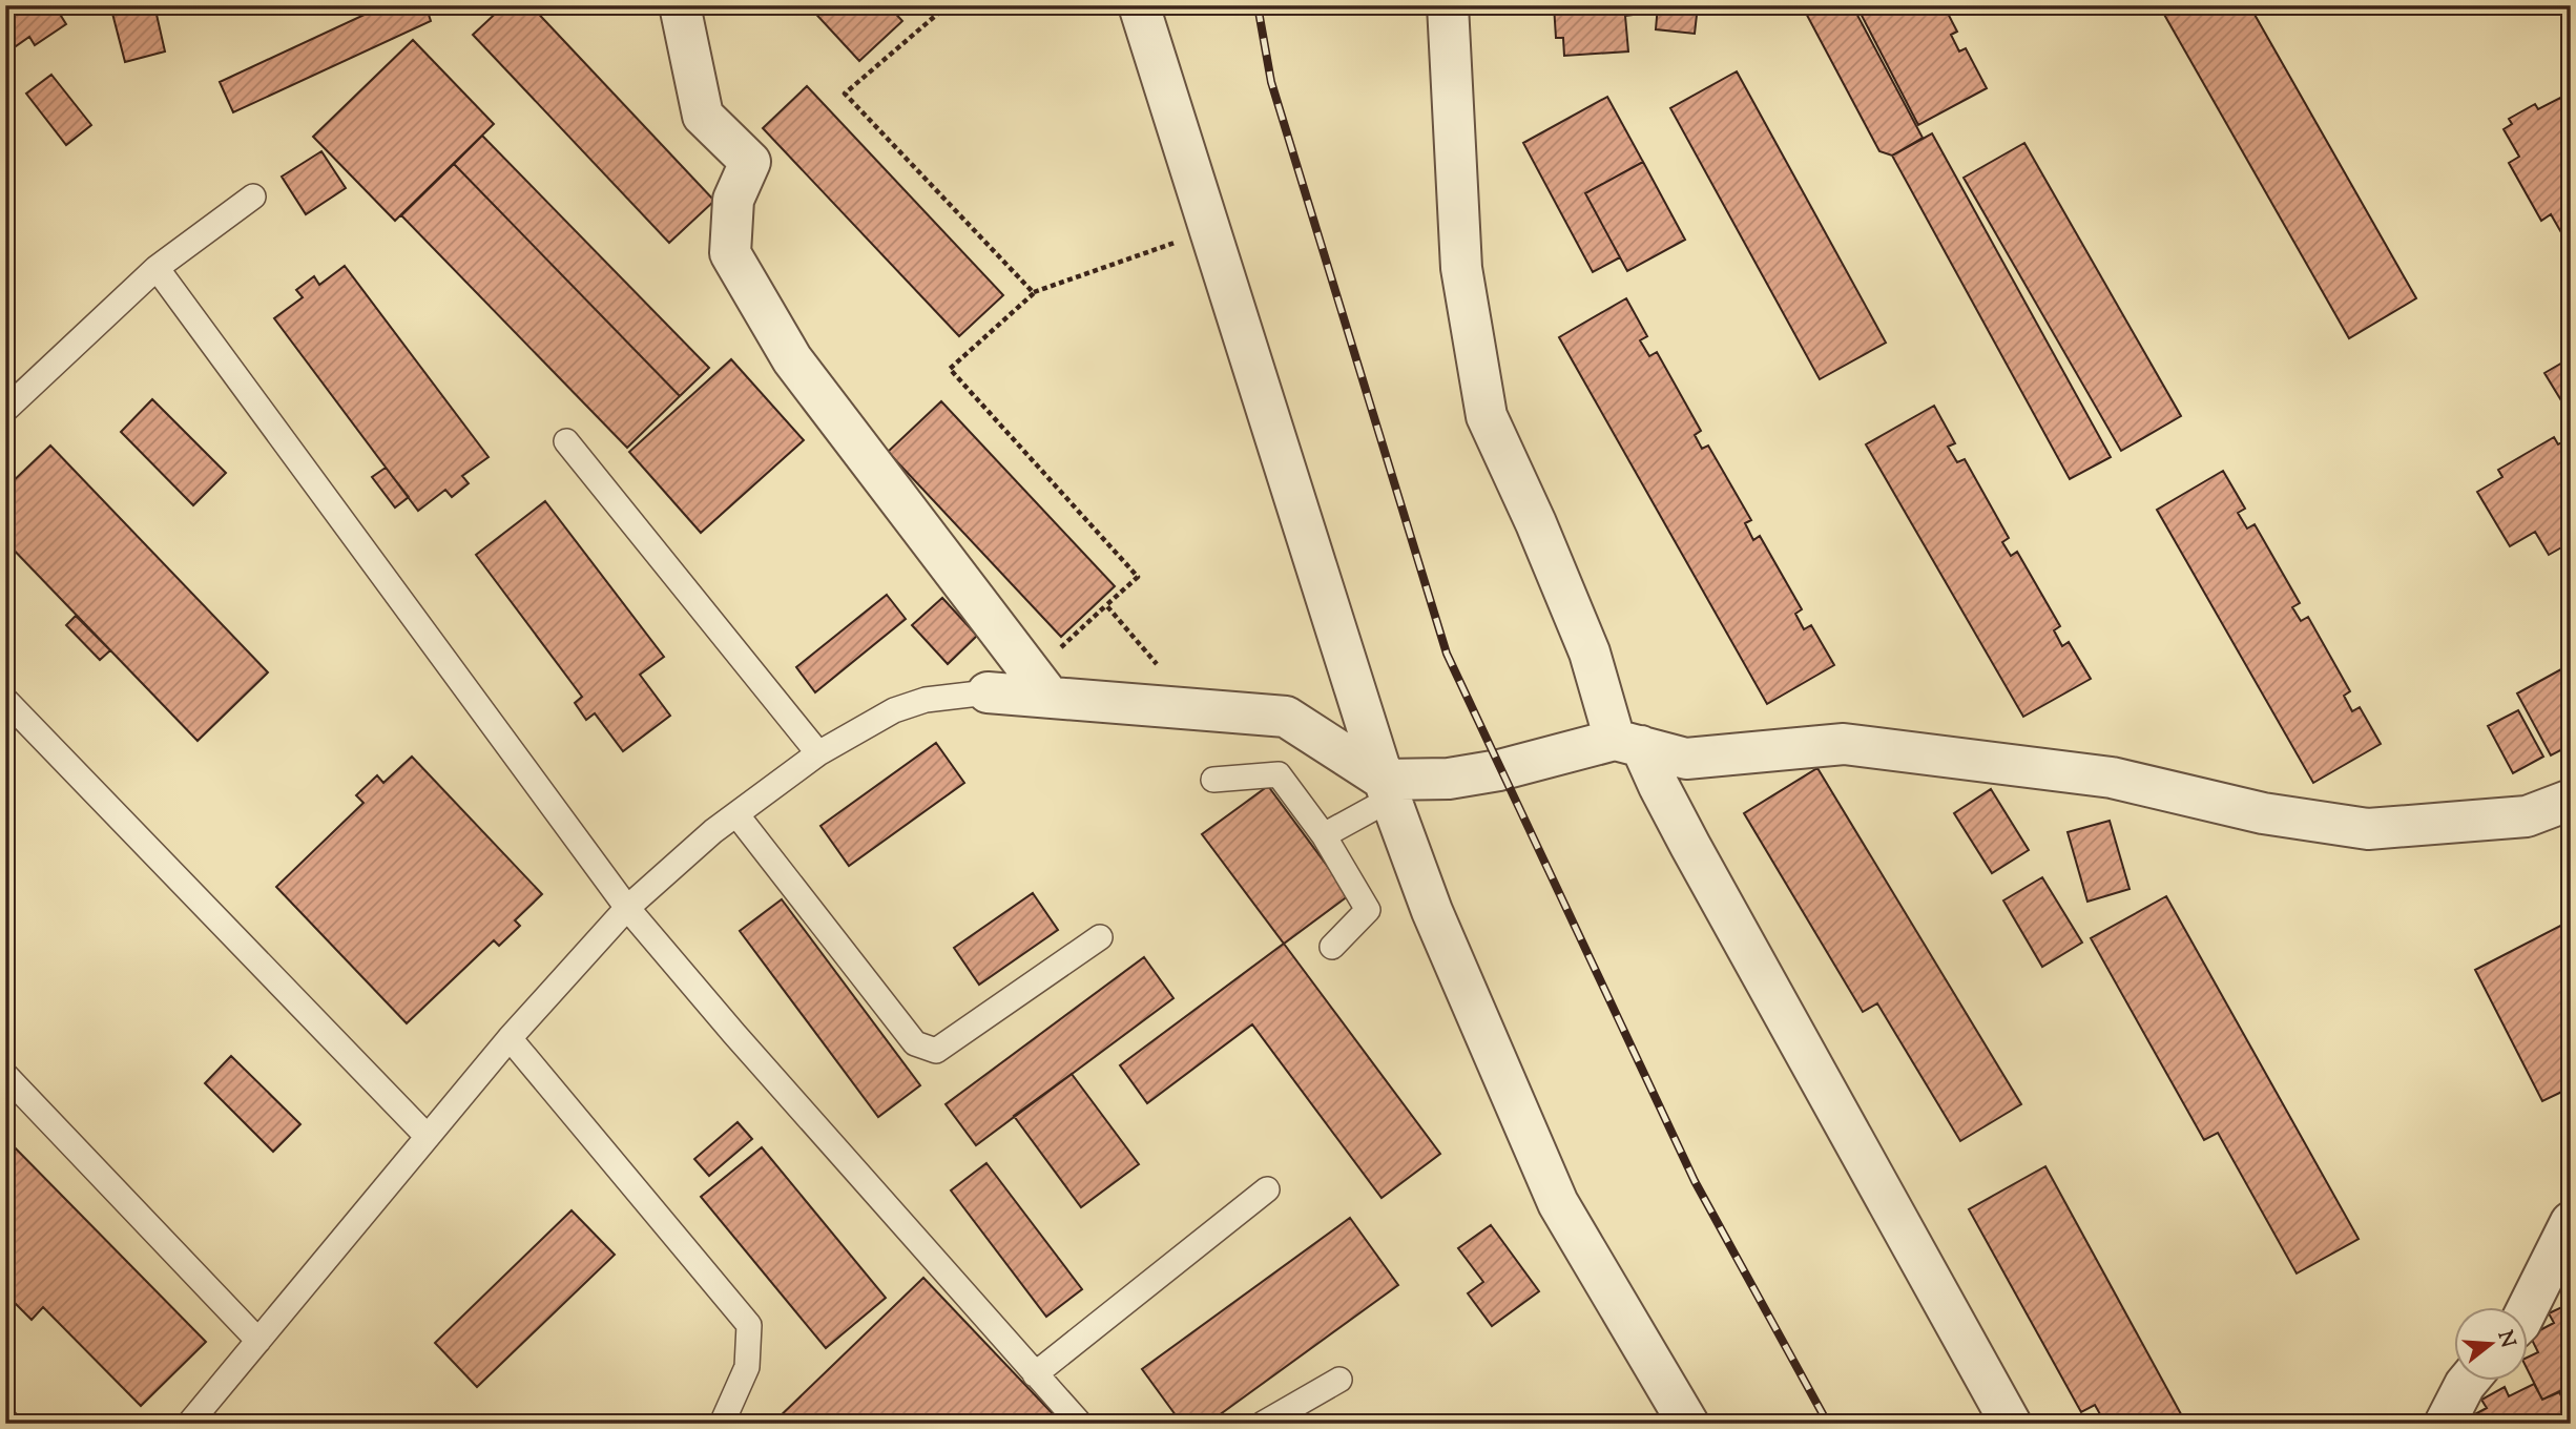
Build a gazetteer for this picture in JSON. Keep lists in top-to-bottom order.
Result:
{
  "north": "right"
}
